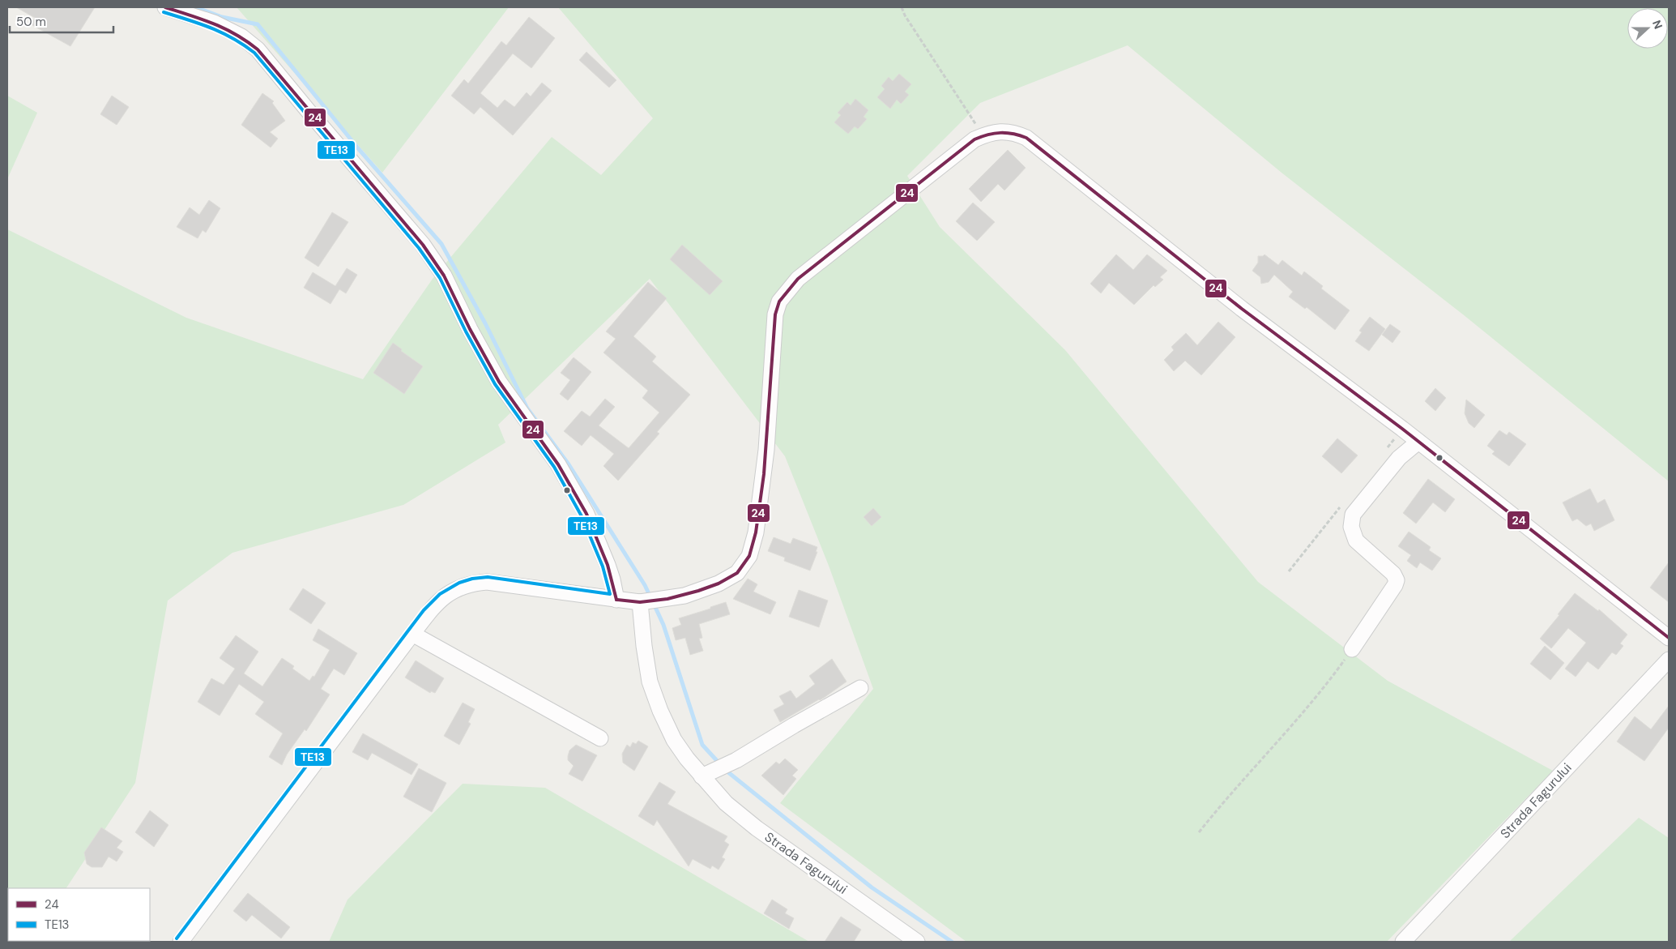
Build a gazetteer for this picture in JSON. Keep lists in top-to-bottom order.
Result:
{
  "streets": {
    "street": ["Strada Fagurului"]
  },
  "lines": ["transit line 24", "transit line TE13"],
  "legend": ["24", "TE13"],
  "scale_bar": "50 m",
  "north": "right"
}
